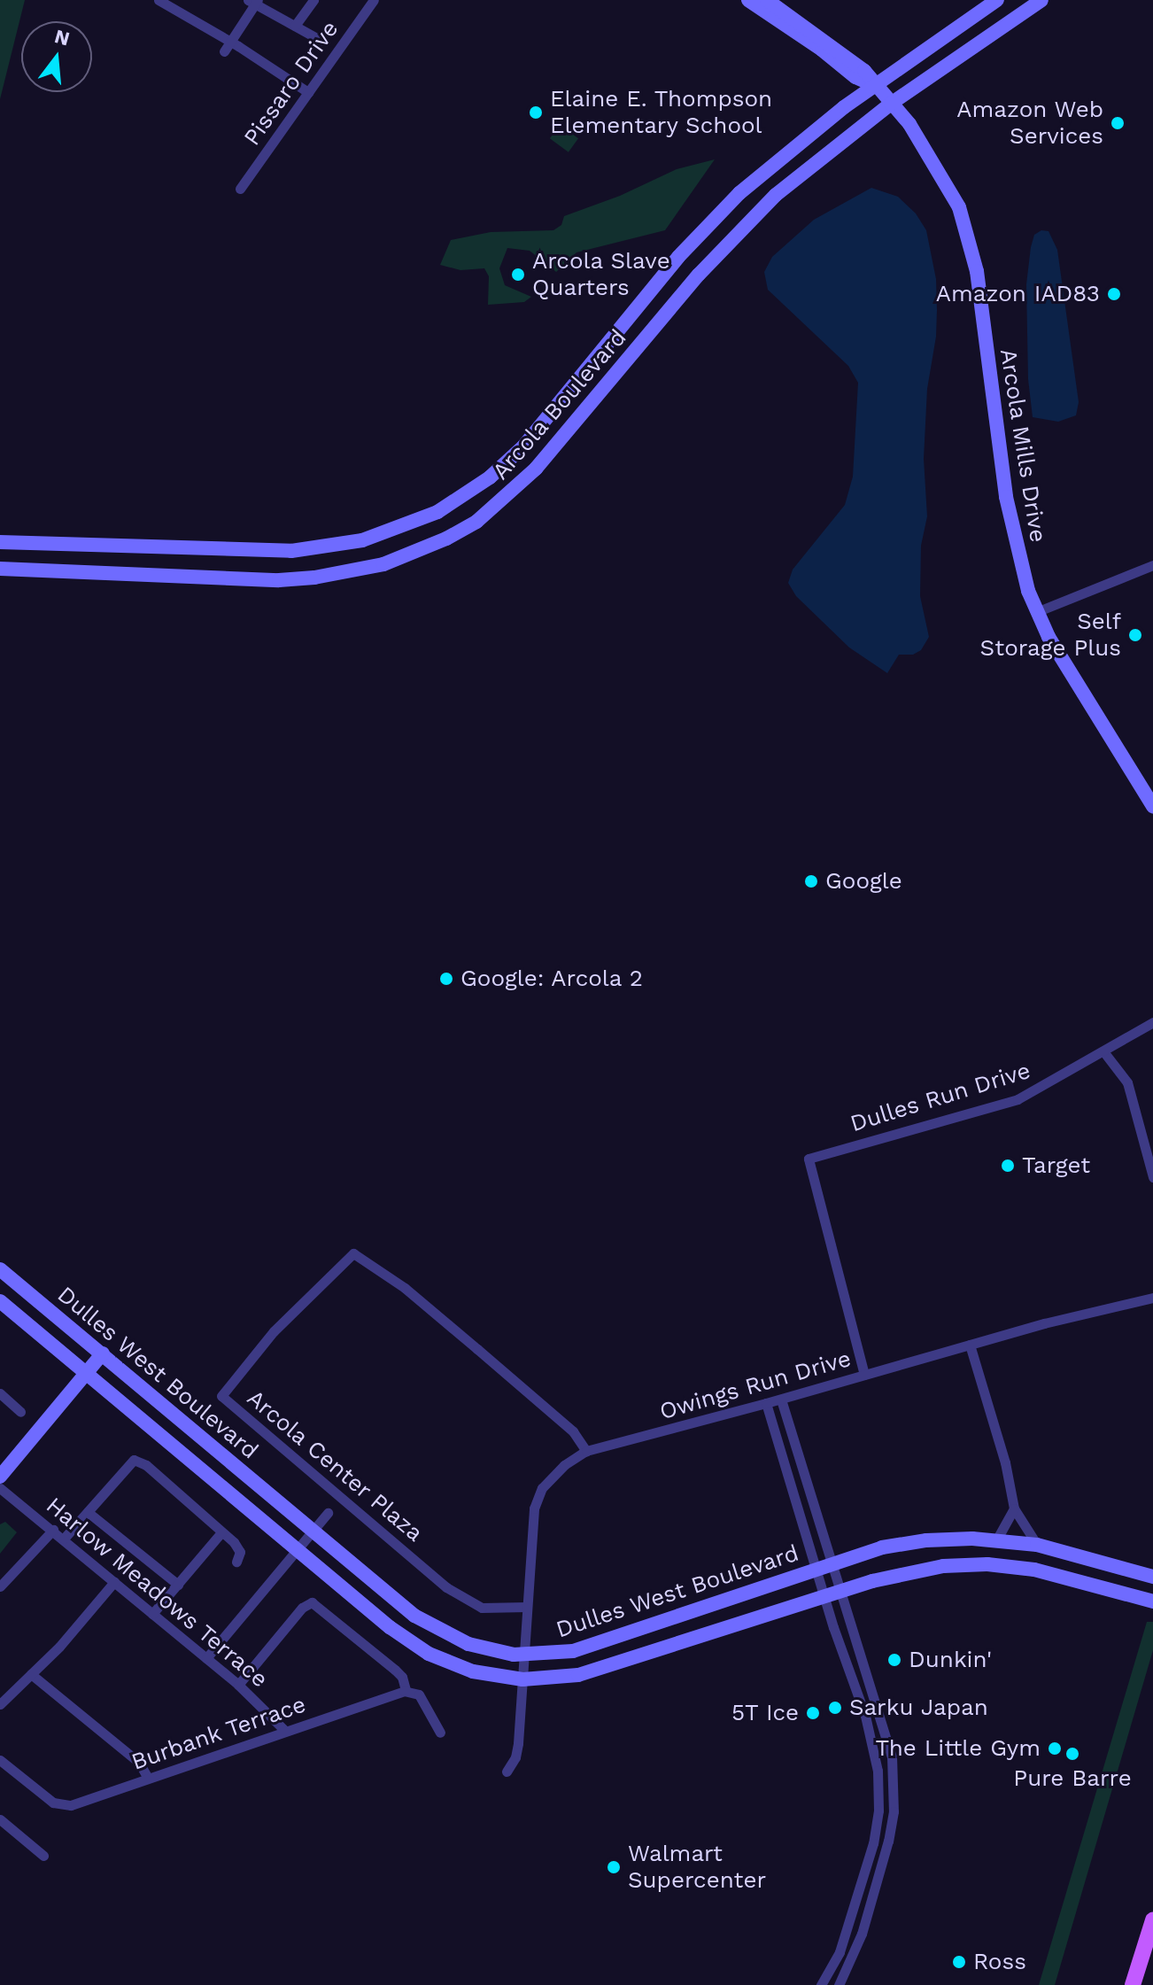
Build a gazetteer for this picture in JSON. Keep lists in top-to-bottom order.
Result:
{
  "streets": {
    "street": [
      "Pissaro Drive",
      "Arcola Boulevard",
      "Arcola Mills Drive",
      "Dulles Run Drive",
      "Dulles West Boulevard",
      "Owings Run Drive",
      "Arcola Center Plaza",
      "Harlow Meadows Terrace",
      "Burbank Terrace"
    ]
  },
  "crossings": [
    ["Arcola Boulevard", "Arcola Mills Drive"],
    ["Dulles Run Drive", "Owings Run Drive"],
    ["Dulles West Boulevard", "Owings Run Drive"],
    ["Owings Run Drive", "Arcola Center Plaza"],
    ["Harlow Meadows Terrace", "Burbank Terrace"]
  ],
  "places": [
    "Elaine E. Thompson Elementary School",
    "Amazon Web Services",
    "Arcola Slave Quarters",
    "Amazon IAD83",
    "Self Storage Plus",
    "Google",
    "Google: Arcola 2",
    "Target",
    "Dunkin'",
    "Sarku Japan",
    "5T Ice",
    "The Little Gym",
    "Pure Barre",
    "Walmart Supercenter",
    "Ross"
  ],
  "north": "top"
}
